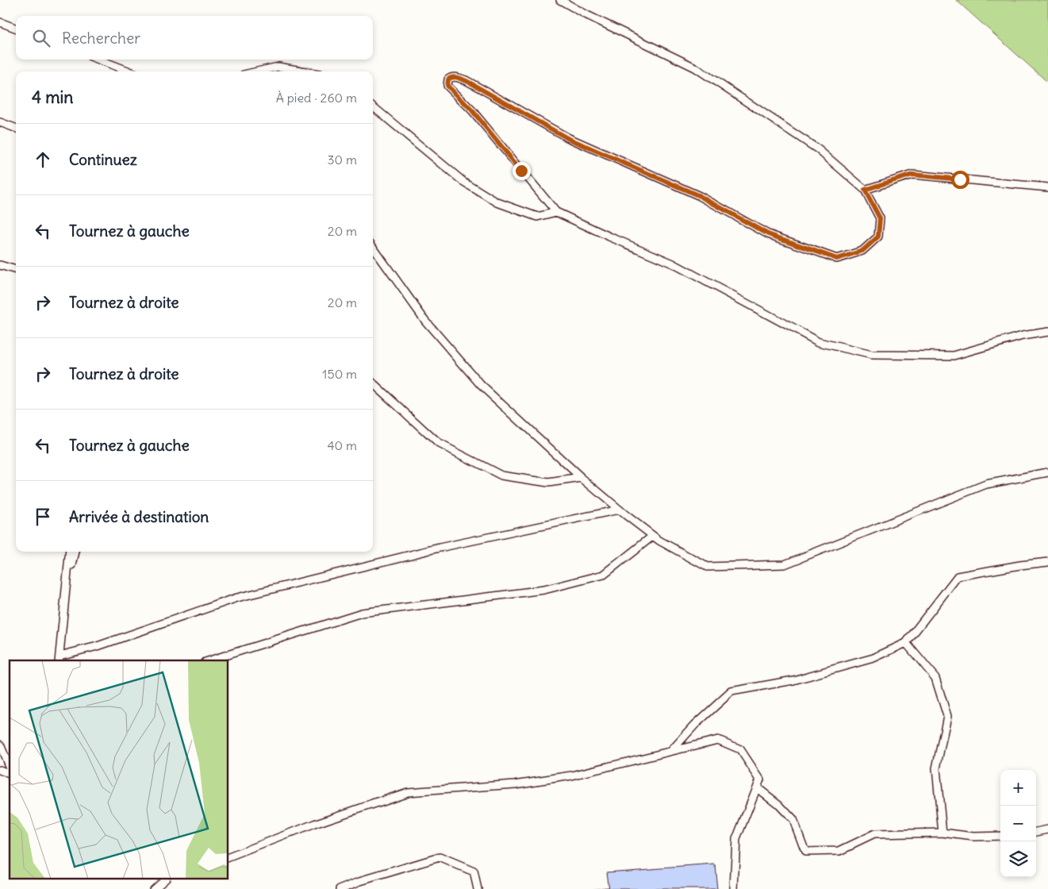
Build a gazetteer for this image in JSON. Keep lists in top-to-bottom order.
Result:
{
  "page": {
    "search": "Rechercher",
    "heading": ["4 min", "À pied · 260 m"],
    "list": [
      ["Continuez", "30 m"],
      ["Tournez à gauche", "20 m"],
      ["Tournez à droite", "20 m"],
      ["Tournez à droite", "150 m"],
      ["Tournez à gauche", "40 m"],
      "Arrivée à destination"
    ],
    "map_buttons": ["+", "−"]
  }
}
